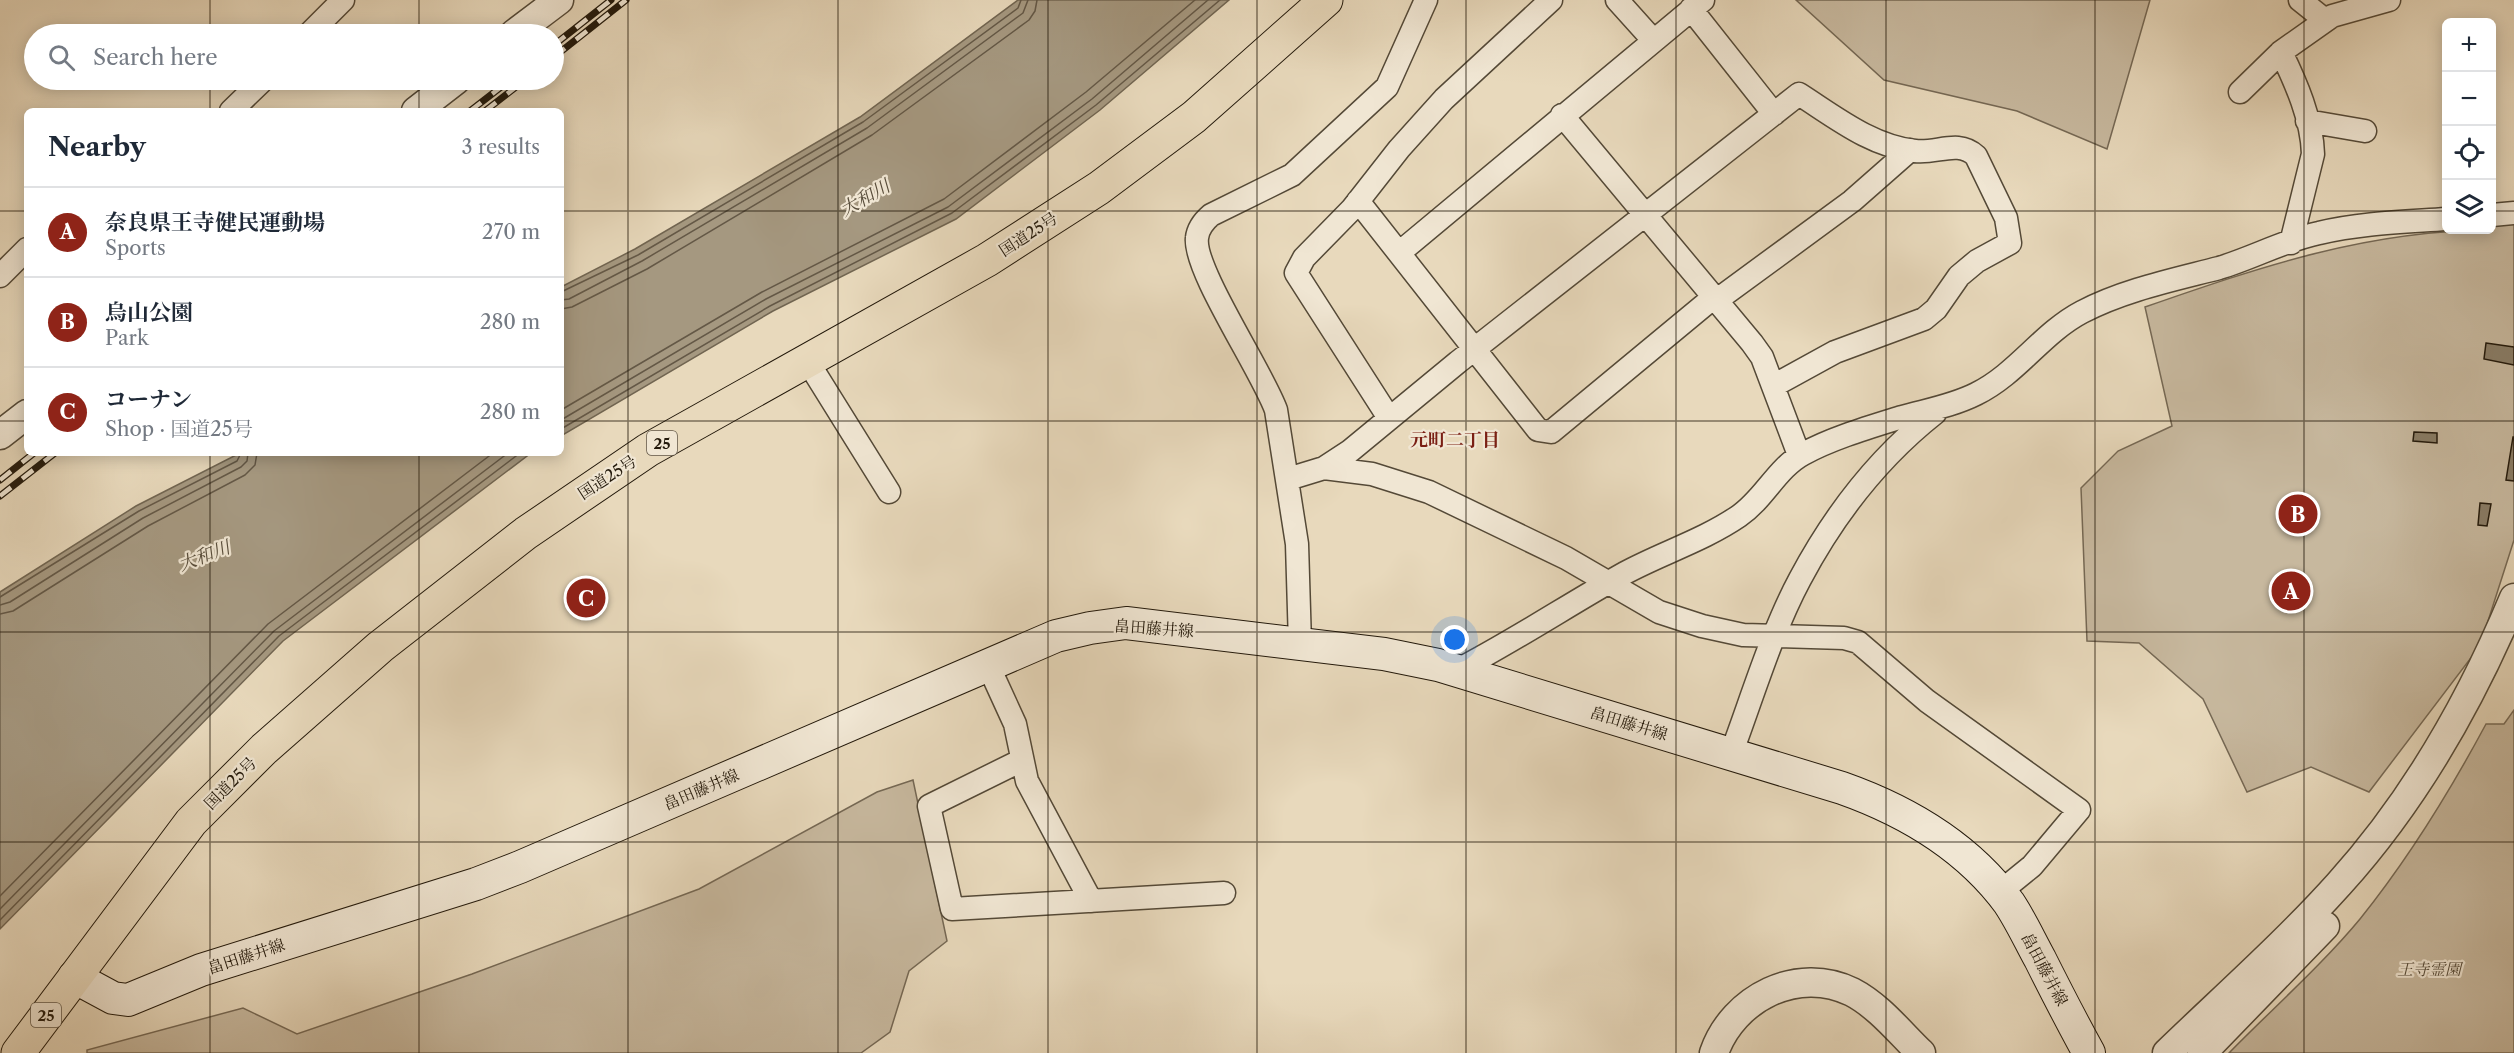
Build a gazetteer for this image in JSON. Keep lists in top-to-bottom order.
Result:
{
  "streets": {
    "highway": ["国道25号", "25"],
    "main road": ["畠田藤井線"]
  },
  "crossings": [
    ["国道25号", "畠田藤井線"]
  ],
  "districts": ["元町二丁目"],
  "water": ["大和川"],
  "parks": ["王寺霊園"],
  "page": {
    "map_buttons": ["+", "−"],
    "search": "Search here",
    "heading": ["Nearby", "3 results"],
    "list": [
      {
        "mark": "A",
        "name": "奈良県王寺健民運動場",
        "note": "Sports",
        "value": "270 m"
      },
      {
        "mark": "B",
        "name": "烏山公園",
        "note": "Park",
        "value": "280 m"
      },
      {
        "mark": "C",
        "name": "コーナン",
        "note": "Shop · 国道25号",
        "value": "280 m"
      }
    ],
    "pins": ["B", "A", "C"]
  }
}
